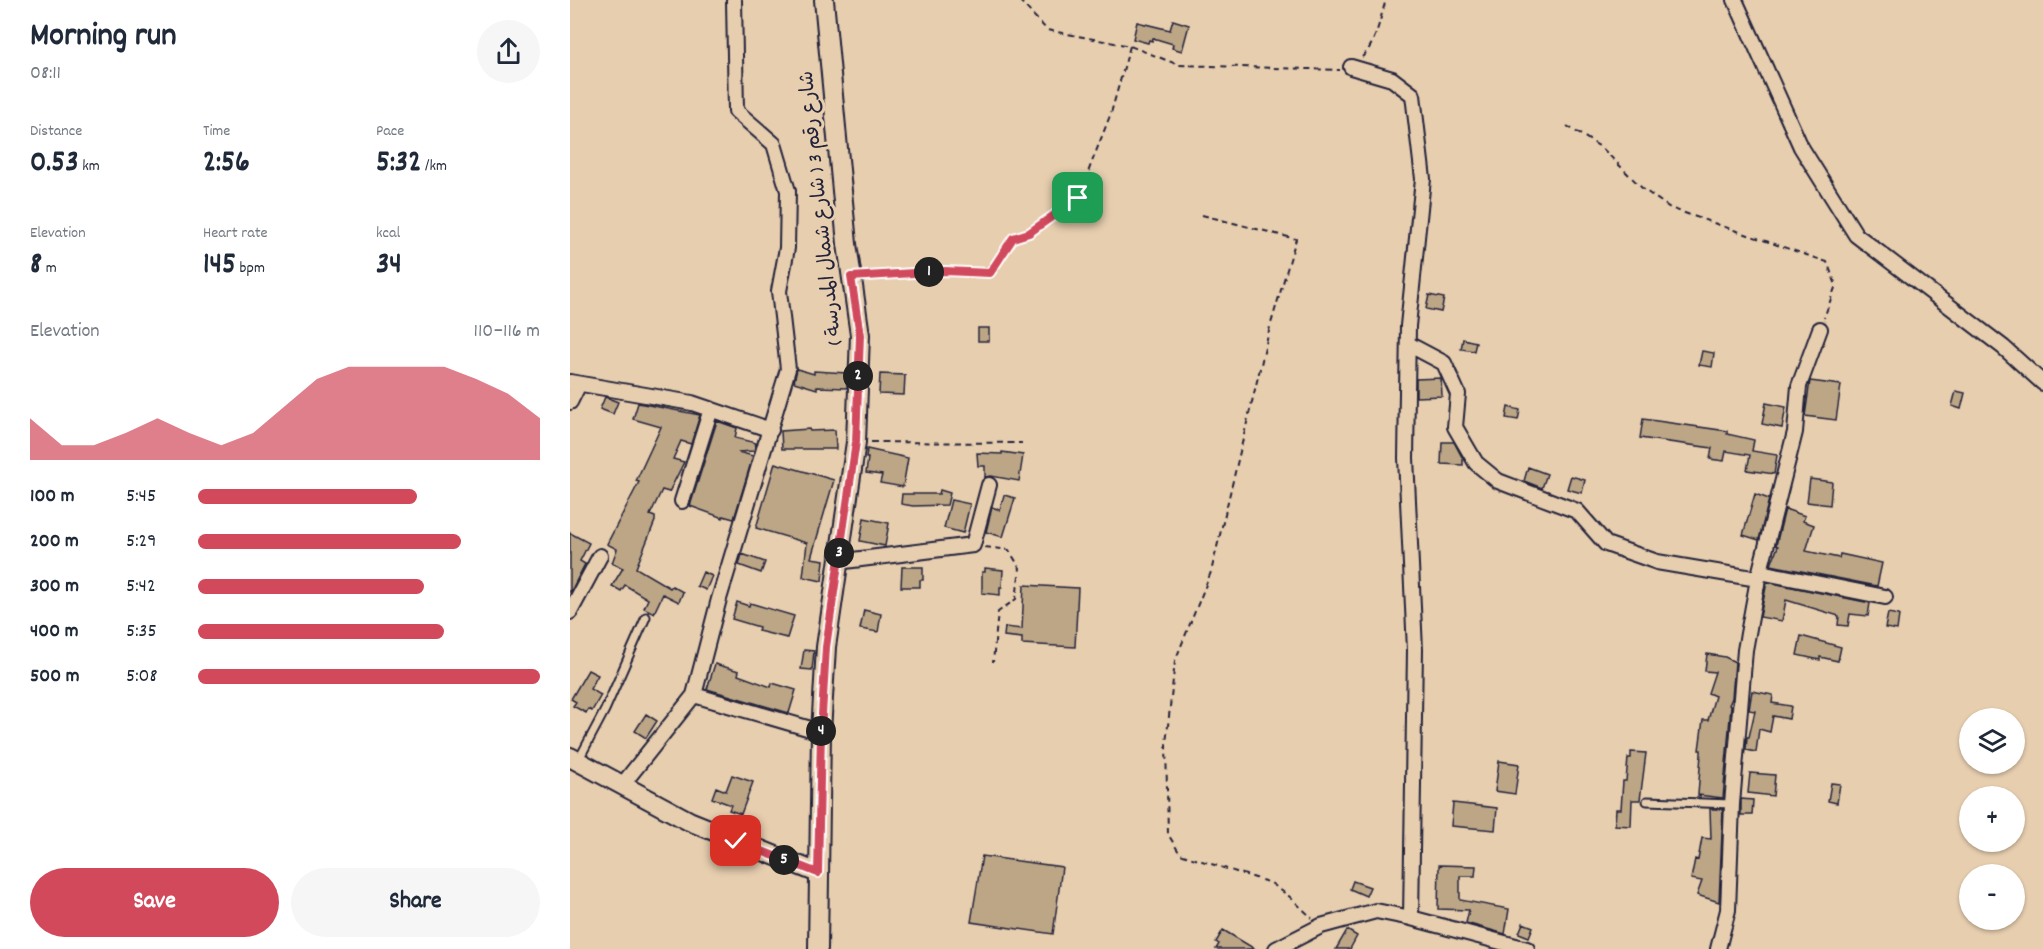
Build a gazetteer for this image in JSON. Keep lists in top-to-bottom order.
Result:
{
  "streets": {
    "street": ["شارع رقم 3 ( شارع شمال المدرسة )"]
  },
  "page": {
    "heading": ["Morning run", "08:11"],
    "stats": [
      ["Distance", "0.53 km"],
      ["Time", "2:56"],
      ["Pace", "5:32 /km"],
      ["Elevation", "8 m"],
      ["Heart rate", "145 bpm"],
      ["kcal", "34"]
    ],
    "pins": [
      "1",
      "2",
      "3",
      "4",
      "5"
    ],
    "chart": ["Elevation", "110–116 m"],
    "list": [
      {
        "name": "100 m",
        "note": "5:45"
      },
      {
        "name": "200 m",
        "note": "5:29"
      },
      {
        "name": "300 m",
        "note": "5:42"
      },
      {
        "name": "400 m",
        "note": "5:35"
      },
      {
        "name": "500 m",
        "note": "5:08"
      }
    ],
    "map_buttons": ["+", "−"],
    "buttons": ["Save", "Share"]
  }
}
